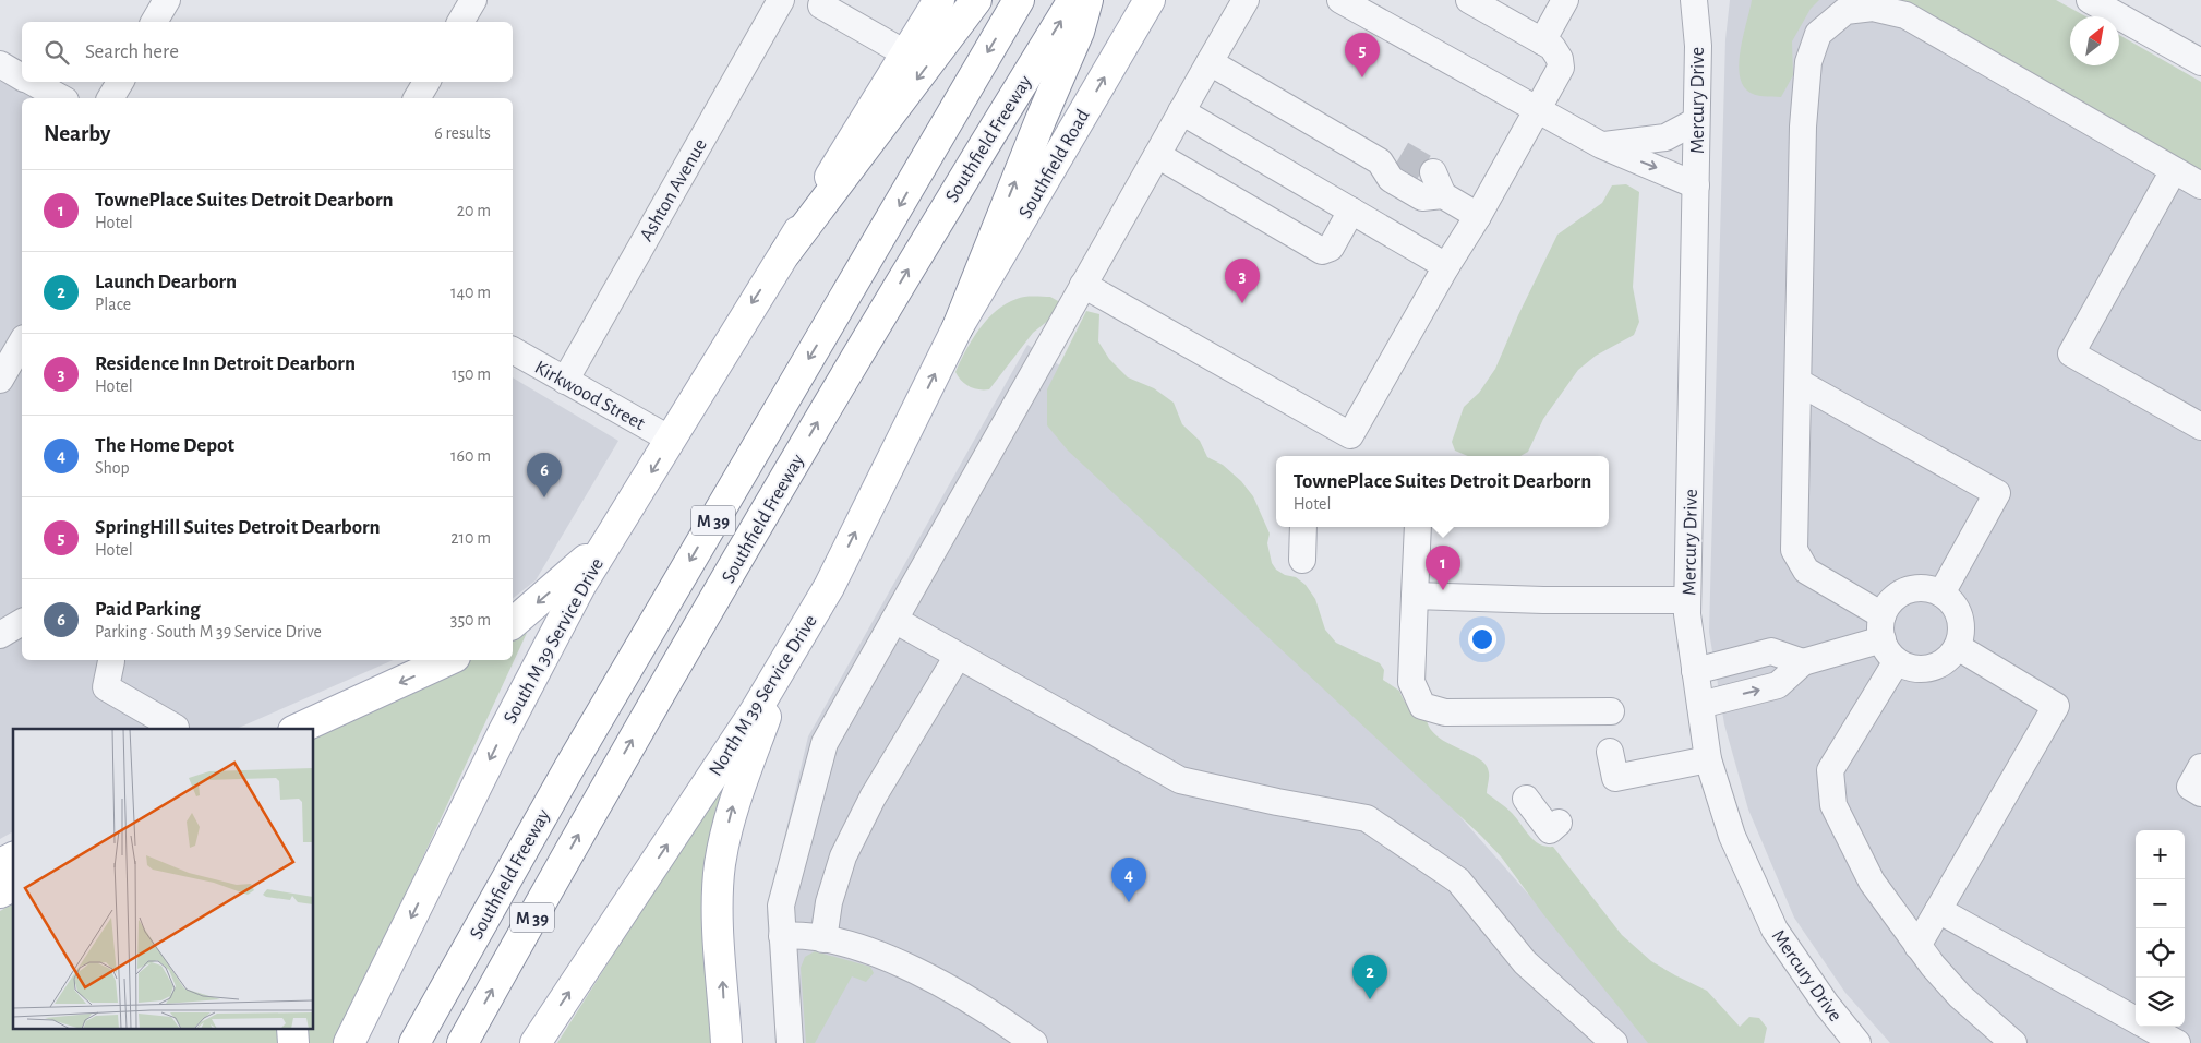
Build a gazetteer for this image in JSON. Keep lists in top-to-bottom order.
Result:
{
  "streets": {
    "main road": [
      "Southfield Freeway",
      "Southfield Road",
      "M 39",
      "South M 39 Service Drive",
      "North M 39 Service Drive"
    ],
    "street": ["Mercury Drive", "Ashton Avenue", "Kirkwood Street"]
  },
  "crossings": [
    ["Southfield Road", "North M 39 Service Drive"],
    ["Ashton Avenue", "Kirkwood Street"],
    ["Kirkwood Street", "South M 39 Service Drive"]
  ],
  "north": "top right",
  "page": {
    "search": "Search here",
    "pins": [
      "5",
      "3",
      "6",
      "1",
      "4",
      "2"
    ],
    "heading": ["Nearby", "6 results"],
    "list": [
      {
        "mark": "1",
        "name": "TownePlace Suites Detroit Dearborn",
        "note": "Hotel",
        "value": "20 m"
      },
      {
        "mark": "2",
        "name": "Launch Dearborn",
        "note": "Place",
        "value": "140 m"
      },
      {
        "mark": "3",
        "name": "Residence Inn Detroit Dearborn",
        "note": "Hotel",
        "value": "150 m"
      },
      {
        "mark": "4",
        "name": "The Home Depot",
        "note": "Shop",
        "value": "160 m"
      },
      {
        "mark": "5",
        "name": "SpringHill Suites Detroit Dearborn",
        "note": "Hotel",
        "value": "210 m"
      },
      {
        "mark": "6",
        "name": "Paid Parking",
        "note": "Parking · South M 39 Service Drive",
        "value": "350 m"
      }
    ],
    "popup": ["TownePlace Suites Detroit Dearborn", "Hotel"],
    "map_buttons": ["+", "−"]
  }
}
